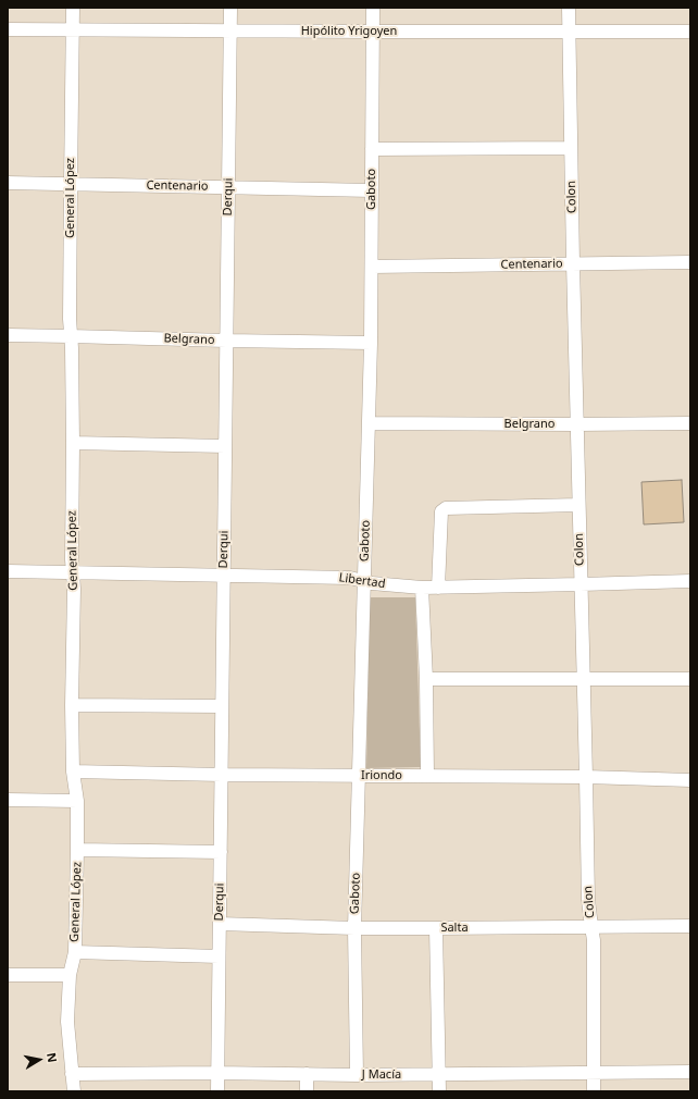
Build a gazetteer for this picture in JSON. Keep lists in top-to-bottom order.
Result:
{
  "streets": {
    "street": [
      "Hipólito Yrigoyen",
      "Centenario",
      "Gaboto",
      "Derqui",
      "Colon",
      "General López",
      "Belgrano",
      "Libertad",
      "Iriondo",
      "Salta",
      "J Macía"
    ]
  },
  "crossings": [
    ["Hipólito Yrigoyen", "Gaboto"],
    ["Hipólito Yrigoyen", "Derqui"],
    ["Hipólito Yrigoyen", "Colon"],
    ["Hipólito Yrigoyen", "General López"],
    ["Centenario", "Gaboto"],
    ["Centenario", "Derqui"],
    ["Centenario", "Colon"],
    ["Centenario", "General López"],
    ["Gaboto", "Belgrano"],
    ["Gaboto", "Libertad"],
    ["Gaboto", "Iriondo"],
    ["Gaboto", "Salta"],
    ["Gaboto", "J Macía"],
    ["Derqui", "Belgrano"],
    ["Derqui", "Libertad"],
    ["Derqui", "Iriondo"],
    ["Derqui", "Salta"],
    ["Derqui", "J Macía"],
    ["Colon", "Belgrano"],
    ["Colon", "Libertad"],
    ["Colon", "Iriondo"],
    ["Colon", "Salta"],
    ["Colon", "J Macía"],
    ["General López", "Belgrano"],
    ["General López", "Libertad"],
    ["General López", "Iriondo"],
    ["General López", "J Macía"]
  ],
  "north": "right"
}
